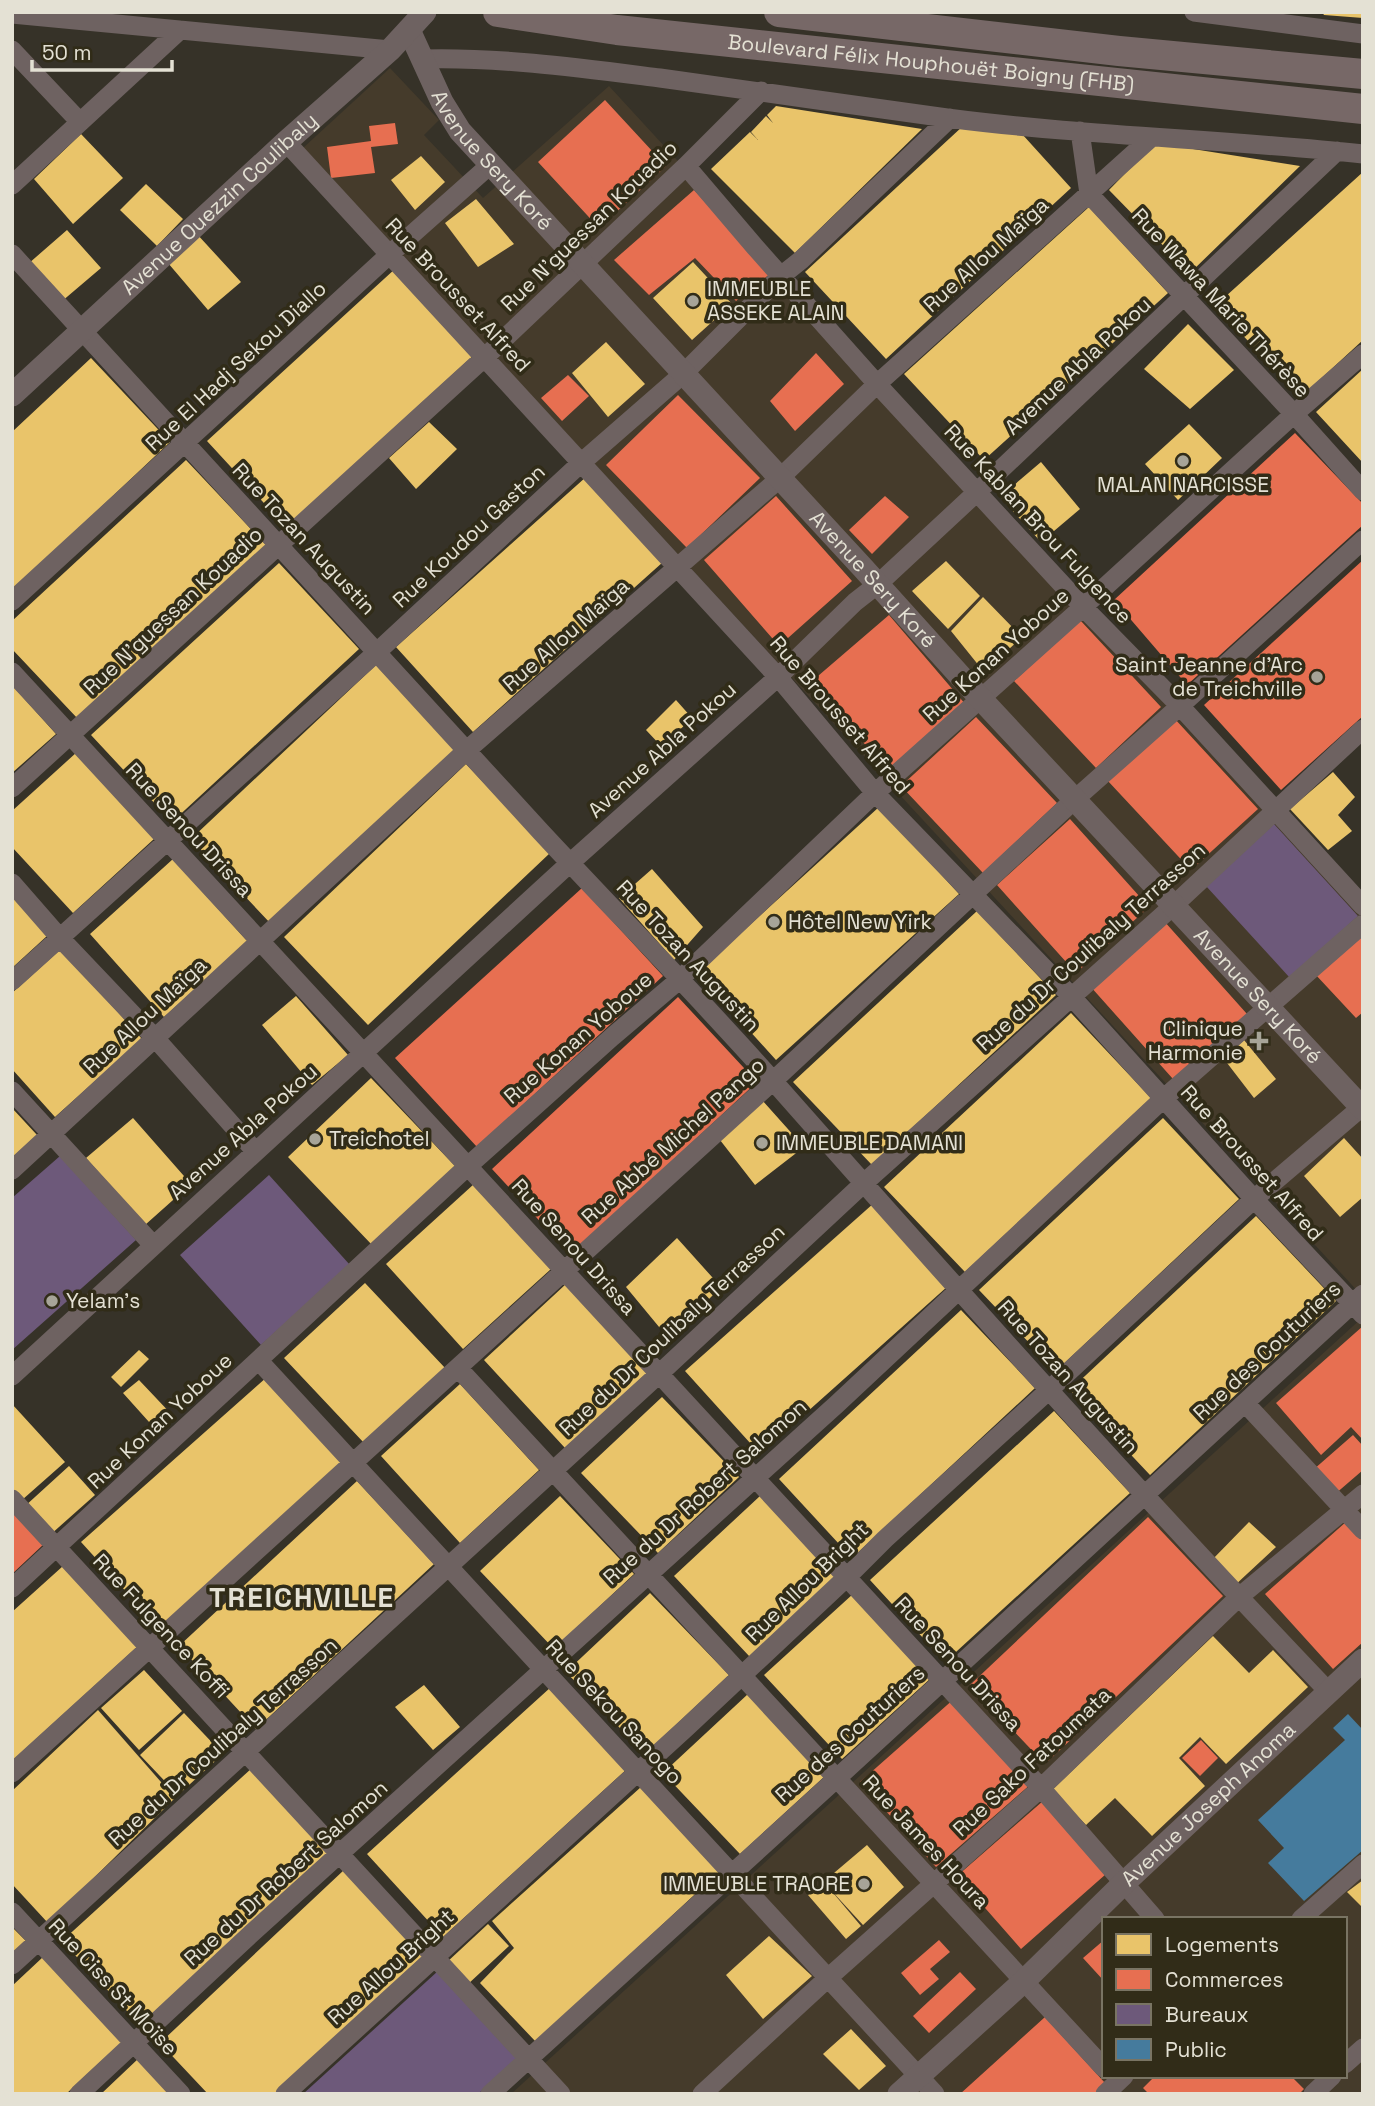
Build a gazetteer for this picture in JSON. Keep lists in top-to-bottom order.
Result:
{
  "streets": {
    "main road": ["Boulevard Félix Houphouët Boigny (FHB)"],
    "street": [
      "Avenue Sery Koré",
      "Avenue Ouezzin Coulibaly",
      "Rue N'guessan Kouadio",
      "Rue Allou Maïga",
      "Rue Brousset Alfred",
      "Rue Wawa Marie Thérèse",
      "Rue El Hadj Sekou Diallo",
      "Avenue Abla Pokou",
      "Rue Kablan Brou Fulgence",
      "Rue Koudou Gaston",
      "Rue Tozan Augustin",
      "Rue Konan Yoboue",
      "Rue Senou Drissa",
      "Rue du Dr Coulibaly Terrasson",
      "Rue Abbé Michel Pango",
      "Rue des Couturiers",
      "Rue du Dr Robert Salomon",
      "Rue Allou Bright",
      "Rue Fulgence Koffi",
      "Rue Sekou Sanogo",
      "Rue Sako Fatoumata",
      "Avenue Joseph Anoma",
      "Rue James Houra",
      "Rue Ciss St Moïse"
    ]
  },
  "crossings": [
    ["Avenue Sery Koré", "Avenue Ouezzin Coulibaly"],
    ["Avenue Sery Koré", "Rue N'guessan Kouadio"],
    ["Avenue Sery Koré", "Rue Allou Maïga"],
    ["Avenue Sery Koré", "Rue El Hadj Sekou Diallo"],
    ["Avenue Sery Koré", "Avenue Abla Pokou"],
    ["Avenue Sery Koré", "Rue Koudou Gaston"],
    ["Avenue Sery Koré", "Rue Konan Yoboue"],
    ["Avenue Sery Koré", "Rue du Dr Coulibaly Terrasson"],
    ["Avenue Sery Koré", "Rue Abbé Michel Pango"],
    ["Avenue Sery Koré", "Rue du Dr Robert Salomon"],
    ["Avenue Sery Koré", "Rue Allou Bright"],
    ["Avenue Ouezzin Coulibaly", "Rue Brousset Alfred"],
    ["Avenue Ouezzin Coulibaly", "Rue Tozan Augustin"],
    ["Rue N'guessan Kouadio", "Rue Brousset Alfred"],
    ["Rue N'guessan Kouadio", "Rue Kablan Brou Fulgence"],
    ["Rue N'guessan Kouadio", "Rue Tozan Augustin"],
    ["Rue N'guessan Kouadio", "Rue Senou Drissa"],
    ["Rue Allou Maïga", "Rue Brousset Alfred"],
    ["Rue Allou Maïga", "Rue Wawa Marie Thérèse"],
    ["Rue Allou Maïga", "Rue Kablan Brou Fulgence"],
    ["Rue Allou Maïga", "Rue Tozan Augustin"],
    ["Rue Allou Maïga", "Rue Senou Drissa"],
    ["Rue Brousset Alfred", "Rue El Hadj Sekou Diallo"],
    ["Rue Brousset Alfred", "Avenue Abla Pokou"],
    ["Rue Brousset Alfred", "Rue Koudou Gaston"],
    ["Rue Brousset Alfred", "Rue Konan Yoboue"],
    ["Rue Brousset Alfred", "Rue du Dr Coulibaly Terrasson"],
    ["Rue Brousset Alfred", "Rue Abbé Michel Pango"],
    ["Rue Brousset Alfred", "Rue des Couturiers"],
    ["Rue Brousset Alfred", "Rue du Dr Robert Salomon"],
    ["Rue Brousset Alfred", "Rue Allou Bright"],
    ["Rue Wawa Marie Thérèse", "Avenue Abla Pokou"],
    ["Rue Wawa Marie Thérèse", "Rue Konan Yoboue"],
    ["Rue El Hadj Sekou Diallo", "Rue Tozan Augustin"],
    ["Avenue Abla Pokou", "Rue Kablan Brou Fulgence"],
    ["Avenue Abla Pokou", "Rue Tozan Augustin"],
    ["Avenue Abla Pokou", "Rue Senou Drissa"],
    ["Rue Kablan Brou Fulgence", "Rue Koudou Gaston"],
    ["Rue Kablan Brou Fulgence", "Rue Konan Yoboue"],
    ["Rue Kablan Brou Fulgence", "Rue du Dr Coulibaly Terrasson"],
    ["Rue Kablan Brou Fulgence", "Rue Abbé Michel Pango"],
    ["Rue Koudou Gaston", "Rue Tozan Augustin"],
    ["Rue Koudou Gaston", "Rue Senou Drissa"],
    ["Rue Tozan Augustin", "Rue Konan Yoboue"],
    ["Rue Tozan Augustin", "Rue du Dr Coulibaly Terrasson"],
    ["Rue Tozan Augustin", "Rue Abbé Michel Pango"],
    ["Rue Tozan Augustin", "Rue des Couturiers"],
    ["Rue Tozan Augustin", "Rue du Dr Robert Salomon"],
    ["Rue Tozan Augustin", "Rue Allou Bright"],
    ["Rue Tozan Augustin", "Rue Sako Fatoumata"],
    ["Rue Tozan Augustin", "Avenue Joseph Anoma"],
    ["Rue Konan Yoboue", "Rue Senou Drissa"],
    ["Rue Konan Yoboue", "Rue Fulgence Koffi"],
    ["Rue Konan Yoboue", "Rue Sekou Sanogo"],
    ["Rue Senou Drissa", "Rue du Dr Coulibaly Terrasson"],
    ["Rue Senou Drissa", "Rue Abbé Michel Pango"],
    ["Rue Senou Drissa", "Rue des Couturiers"],
    ["Rue Senou Drissa", "Rue du Dr Robert Salomon"],
    ["Rue Senou Drissa", "Rue Allou Bright"],
    ["Rue Senou Drissa", "Rue Sako Fatoumata"],
    ["Rue Senou Drissa", "Avenue Joseph Anoma"],
    ["Rue du Dr Coulibaly Terrasson", "Rue Fulgence Koffi"],
    ["Rue du Dr Coulibaly Terrasson", "Rue Sekou Sanogo"],
    ["Rue du Dr Coulibaly Terrasson", "Rue James Houra"],
    ["Rue du Dr Coulibaly Terrasson", "Rue Ciss St Moïse"],
    ["Rue Abbé Michel Pango", "Rue Fulgence Koffi"],
    ["Rue Abbé Michel Pango", "Rue Sekou Sanogo"],
    ["Rue Abbé Michel Pango", "Rue James Houra"],
    ["Rue des Couturiers", "Rue Fulgence Koffi"],
    ["Rue des Couturiers", "Rue Sekou Sanogo"],
    ["Rue des Couturiers", "Rue James Houra"],
    ["Rue du Dr Robert Salomon", "Rue Fulgence Koffi"],
    ["Rue du Dr Robert Salomon", "Rue Sekou Sanogo"],
    ["Rue du Dr Robert Salomon", "Rue James Houra"],
    ["Rue du Dr Robert Salomon", "Rue Ciss St Moïse"],
    ["Rue Allou Bright", "Rue Fulgence Koffi"],
    ["Rue Allou Bright", "Rue Sekou Sanogo"],
    ["Rue Allou Bright", "Rue James Houra"],
    ["Rue Sekou Sanogo", "Rue Sako Fatoumata"],
    ["Rue Sekou Sanogo", "Avenue Joseph Anoma"],
    ["Rue Sako Fatoumata", "Rue James Houra"],
    ["Avenue Joseph Anoma", "Rue James Houra"]
  ],
  "districts": ["TREICHVILLE"],
  "places": {
    "other": [
      "IMMEUBLE ASSEKE ALAIN",
      "MALAN NARCISSE",
      "Saint Jeanne d’Arc de Treichville",
      "Hôtel New Yirk",
      "Treichotel",
      "IMMEUBLE DAMANI",
      "Yelam's",
      "IMMEUBLE TRAORE"
    ],
    "health": ["Clinique Harmonie"]
  },
  "legend": [
    "Logements",
    "Commerces",
    "Bureaux",
    "Public"
  ],
  "scale_bar": "50 m"
}
